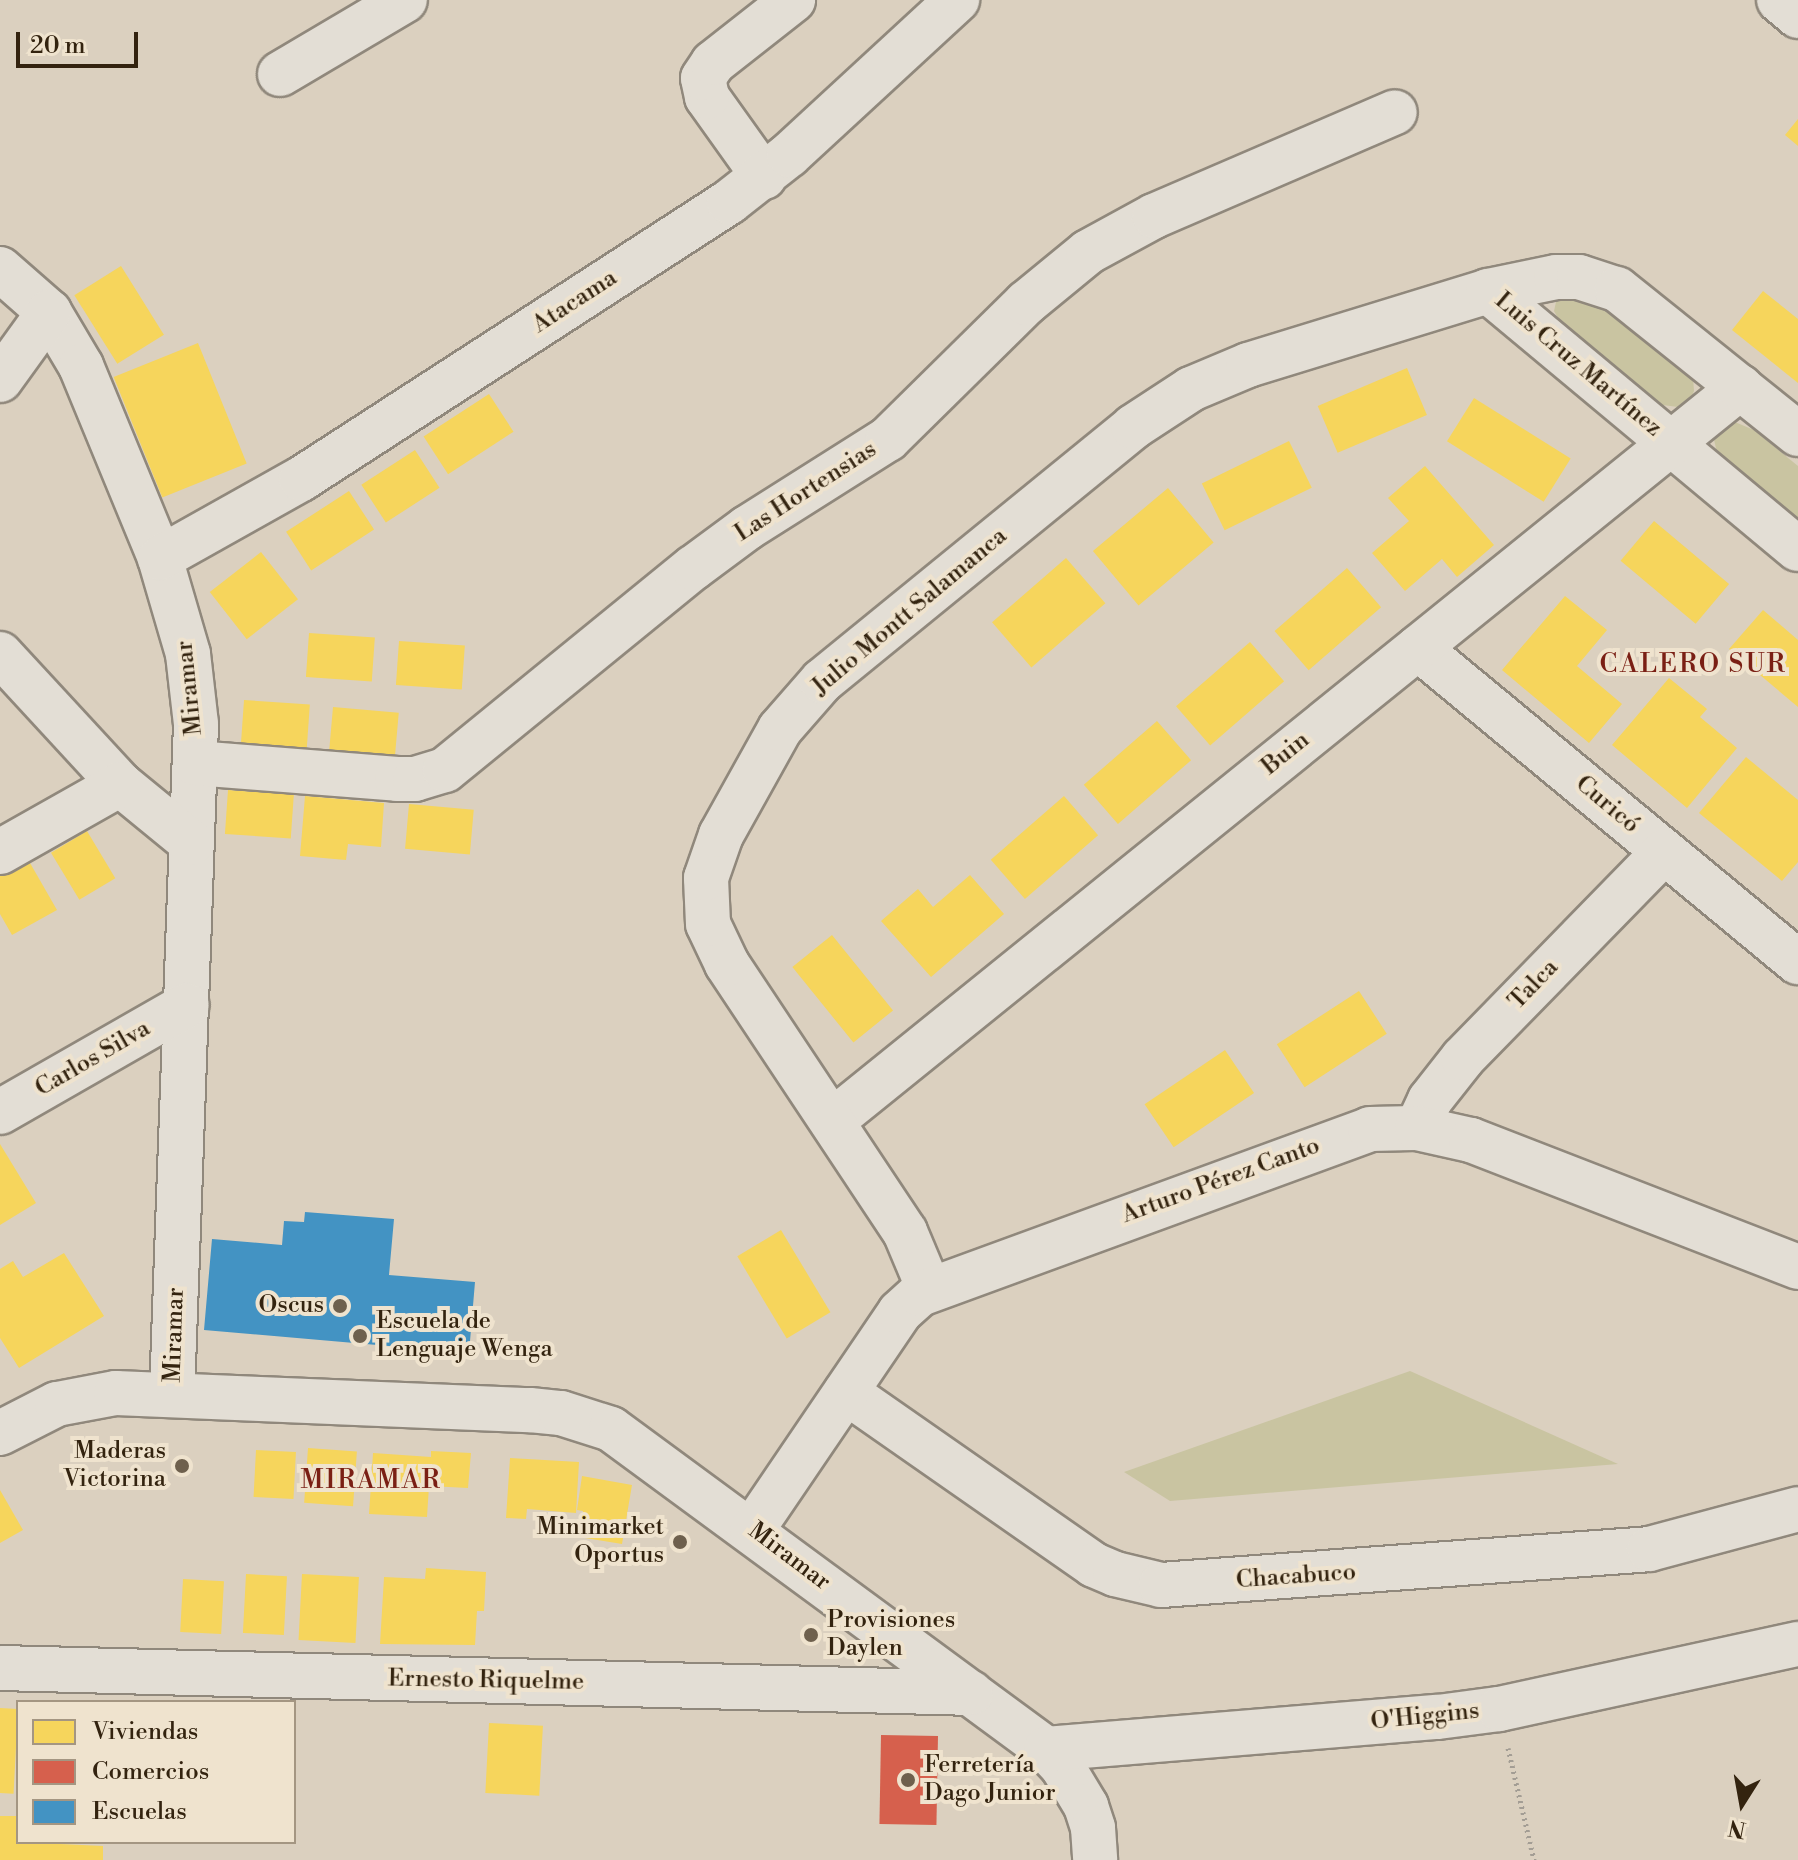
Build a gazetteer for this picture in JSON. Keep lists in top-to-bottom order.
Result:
{
  "streets": {
    "street": [
      "Atacama",
      "Luis Cruz Martínez",
      "Las Hortensias",
      "Julio Montt Salamanca",
      "Miramar",
      "Buin",
      "Curicó",
      "Talca",
      "Carlos Silva",
      "Arturo Pérez Canto",
      "Chacabuco",
      "Ernesto Riquelme",
      "O'Higgins"
    ]
  },
  "crossings": [
    ["Atacama", "Miramar"],
    ["Luis Cruz Martínez", "Julio Montt Salamanca"],
    ["Luis Cruz Martínez", "Buin"],
    ["Las Hortensias", "Miramar"],
    ["Julio Montt Salamanca", "Buin"],
    ["Julio Montt Salamanca", "Arturo Pérez Canto"],
    ["Miramar", "Carlos Silva"],
    ["Miramar", "Arturo Pérez Canto"],
    ["Miramar", "Ernesto Riquelme"],
    ["Miramar", "O'Higgins"],
    ["Buin", "Curicó"],
    ["Curicó", "Talca"],
    ["Talca", "Arturo Pérez Canto"],
    ["Arturo Pérez Canto", "Chacabuco"]
  ],
  "districts": ["CALERO SUR", "MIRAMAR"],
  "places": [
    "Oscus",
    "Escuela de Lenguaje Wenga",
    "Maderas Victorina",
    "Minimarket Oportus",
    "Provisiones Daylen",
    "Ferretería Dago Junior"
  ],
  "legend": ["Viviendas", "Comercios", "Escuelas"],
  "scale_bar": "20 m",
  "north": "bottom"
}
